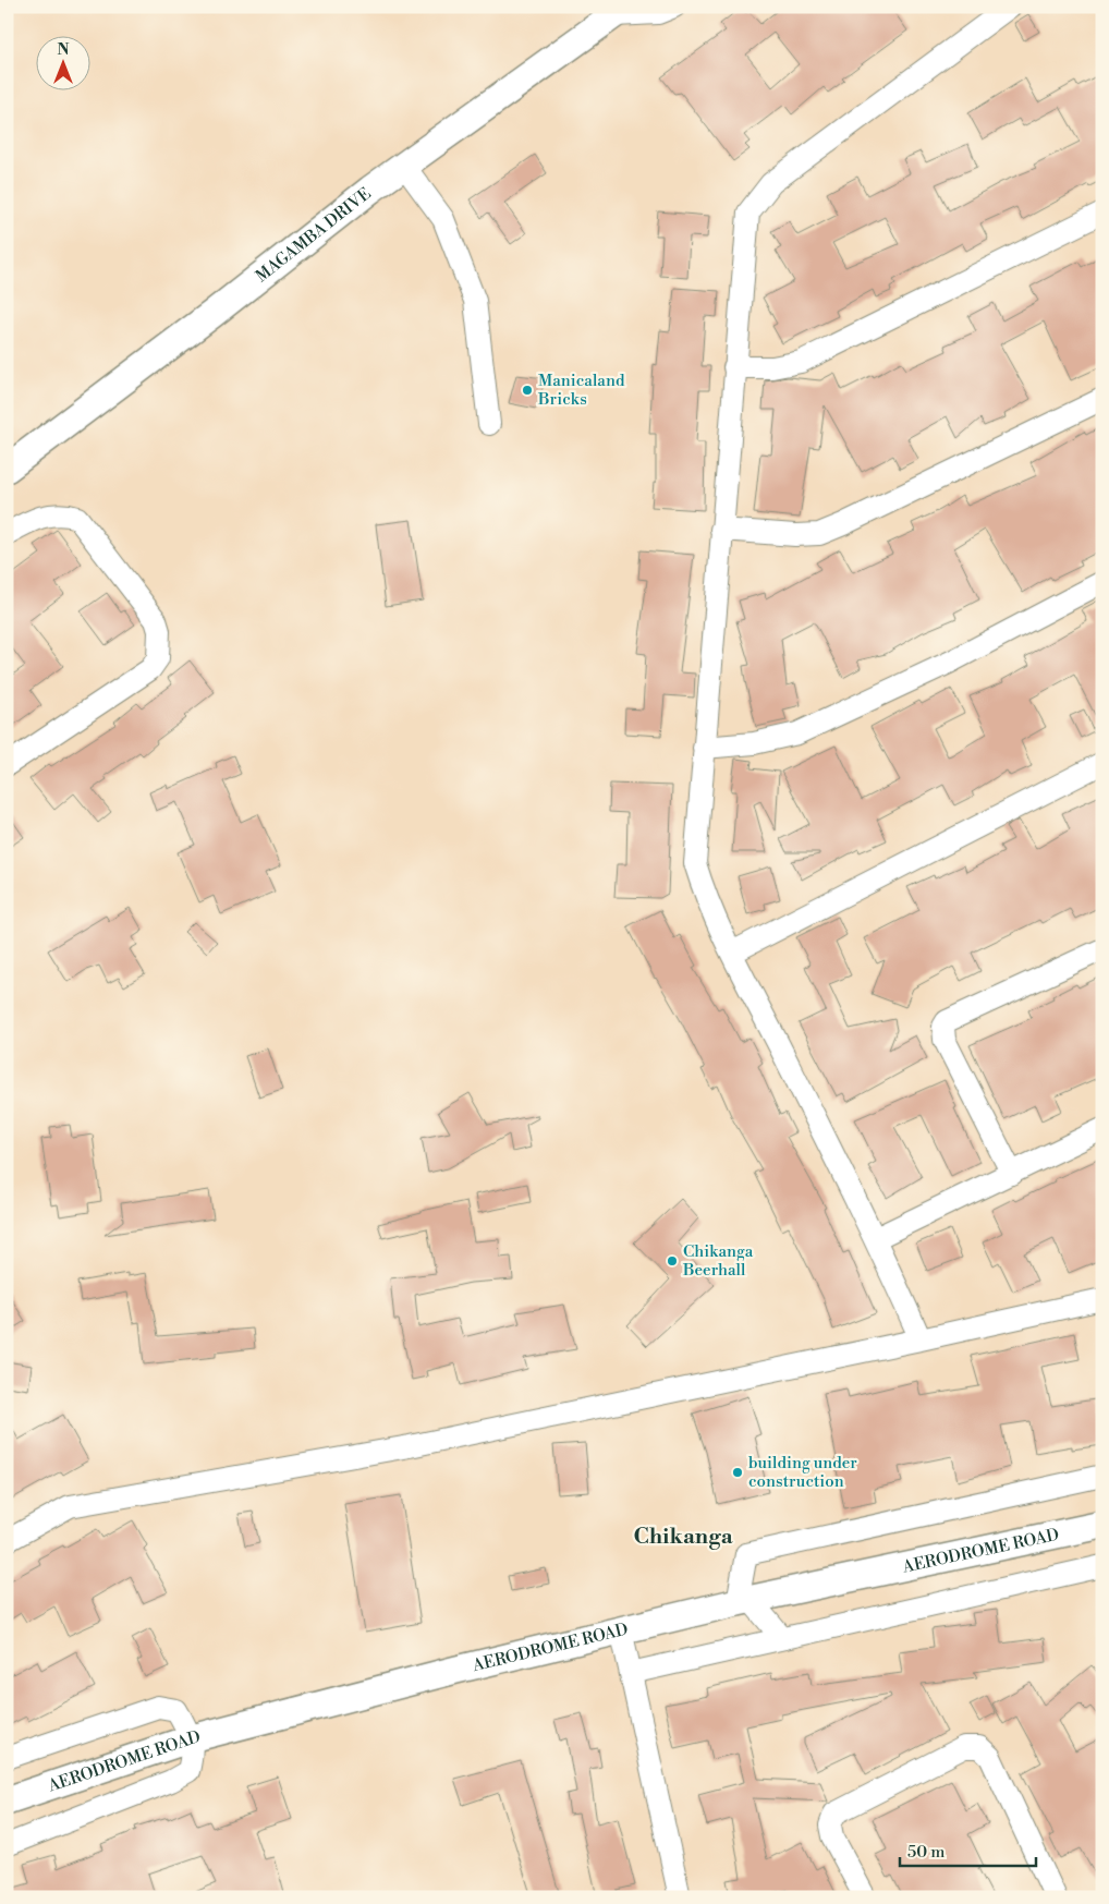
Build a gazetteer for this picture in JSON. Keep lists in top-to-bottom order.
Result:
{
  "streets": {
    "street": ["MAGAMBA DRIVE", "AERODROME ROAD"]
  },
  "districts": ["Chikanga"],
  "places": ["Manicaland Bricks", "Chikanga Beerhall", "building under construction"],
  "scale_bar": "50 m",
  "north": "top"
}
